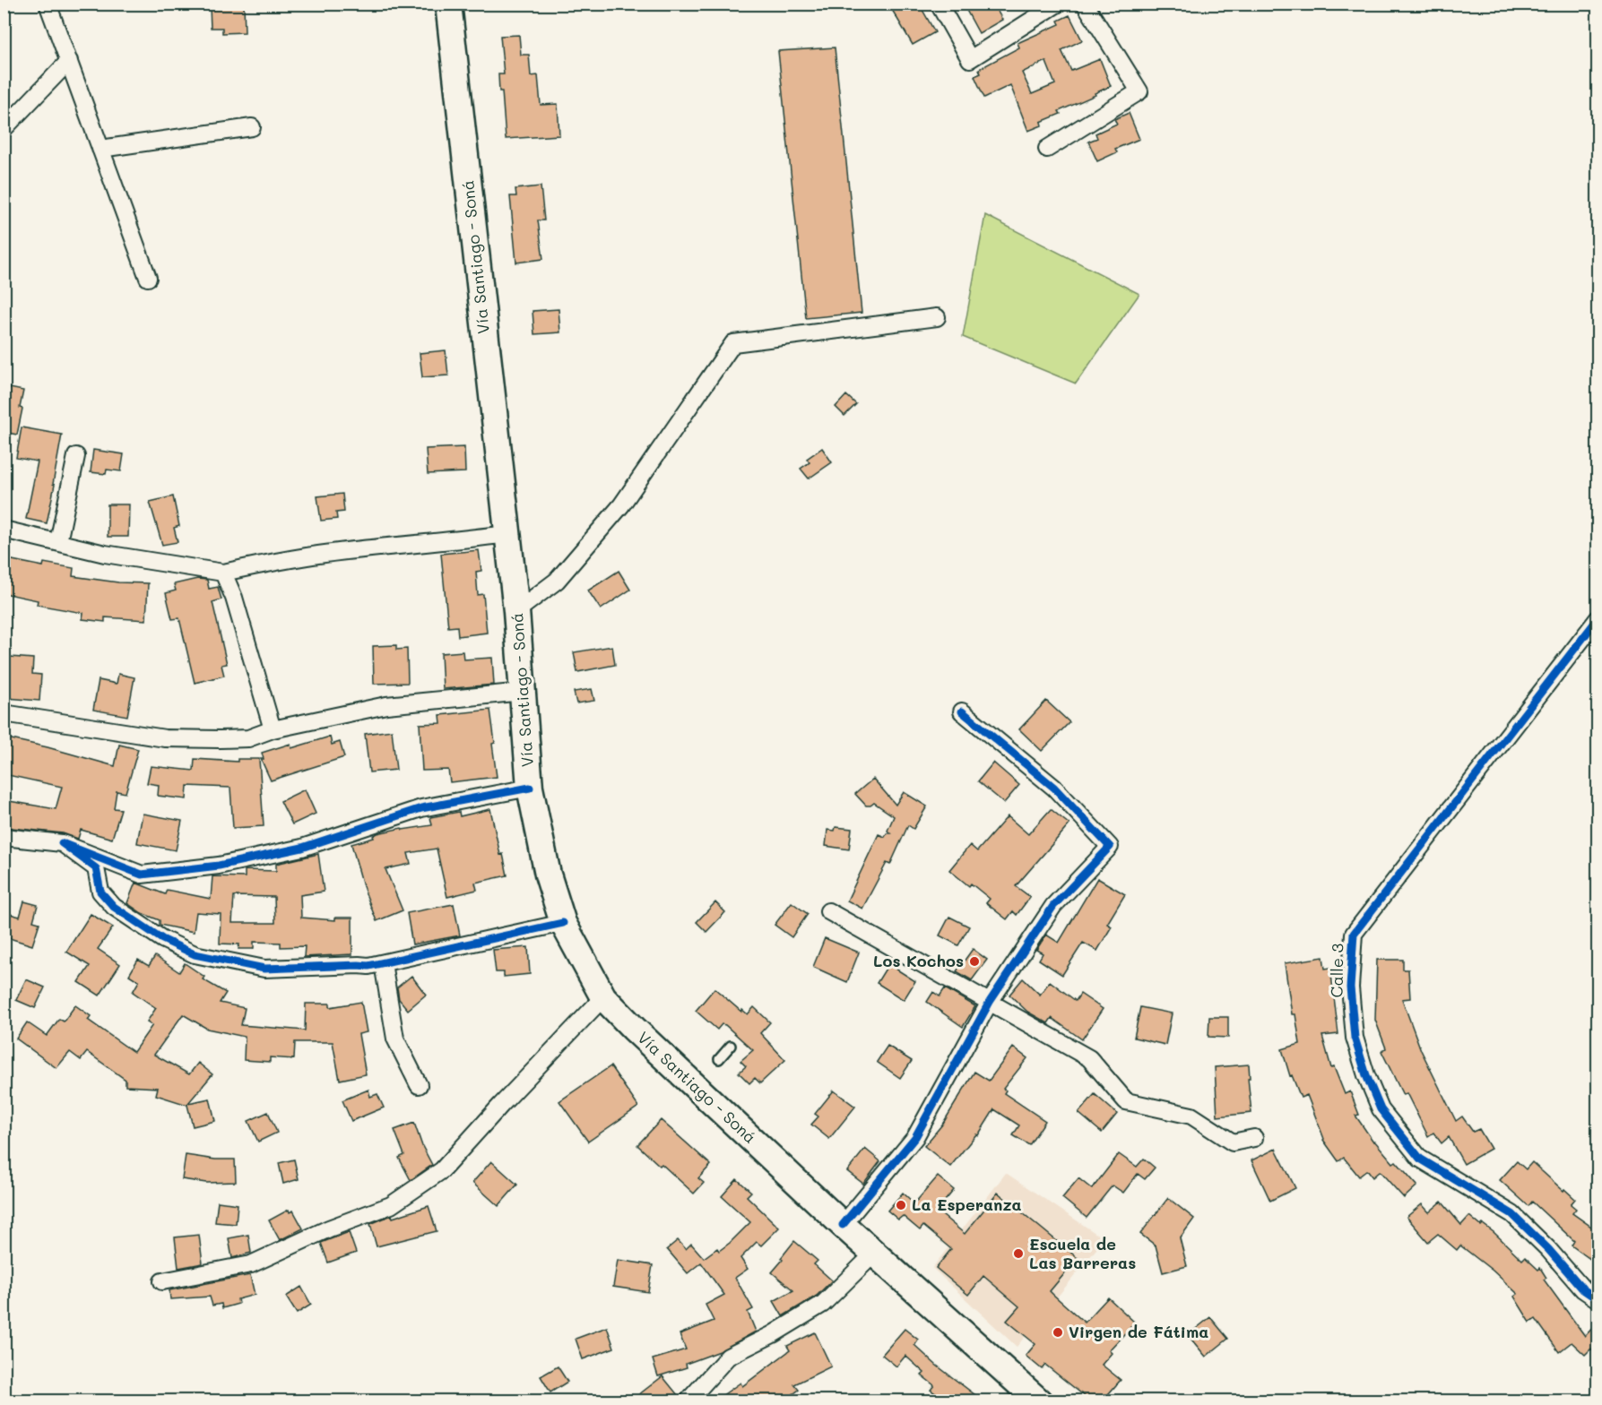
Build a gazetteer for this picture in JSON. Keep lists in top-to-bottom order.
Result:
{
  "streets": {
    "main road": ["Vía Santiago - Soná"],
    "street": ["Calle 3"]
  },
  "places": [
    "Los Kochos",
    "La Esperanza",
    "Escuela de Las Barreras",
    "Virgen de Fátima"
  ]
}
